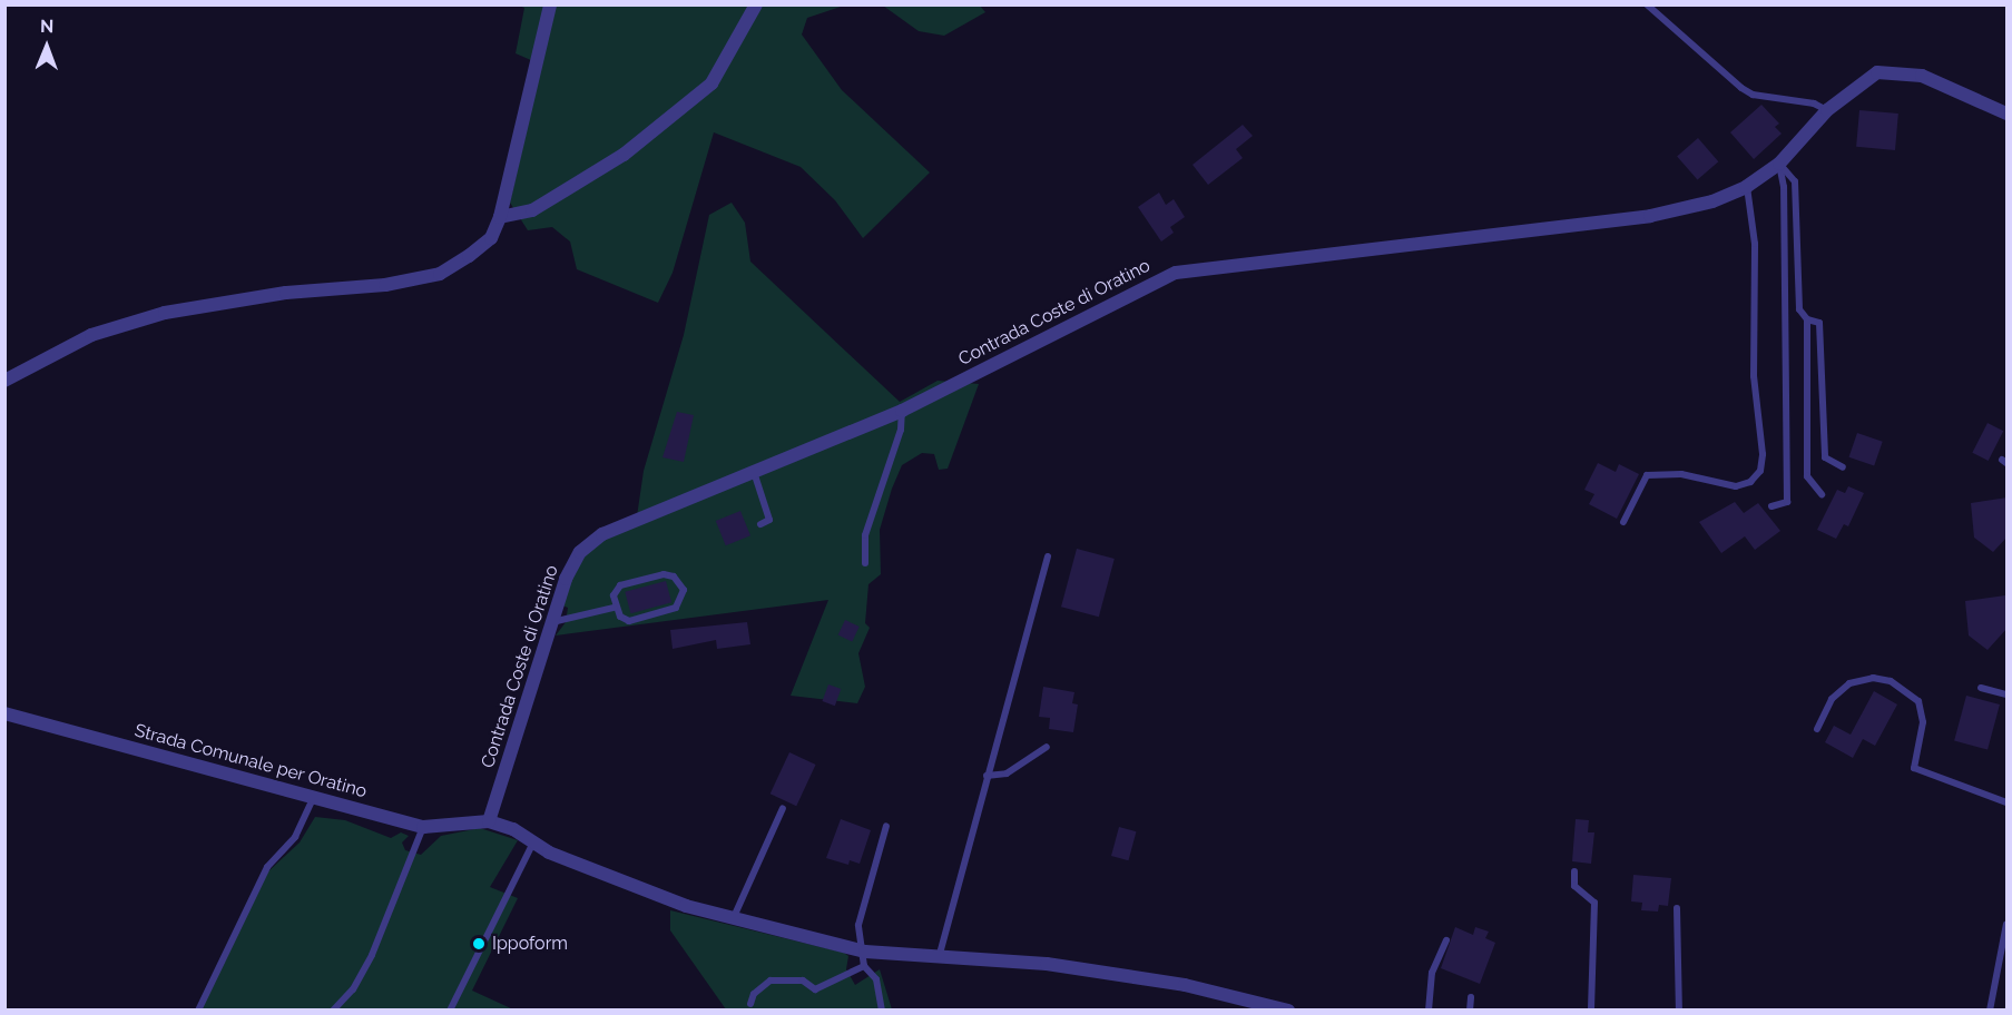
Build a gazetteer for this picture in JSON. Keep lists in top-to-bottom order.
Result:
{
  "streets": {
    "street": ["Contrada Coste di Oratino", "Strada Comunale per Oratino"]
  },
  "crossings": [
    ["Contrada Coste di Oratino", "Strada Comunale per Oratino"]
  ],
  "places": ["Ippoform"],
  "north": "top"
}
